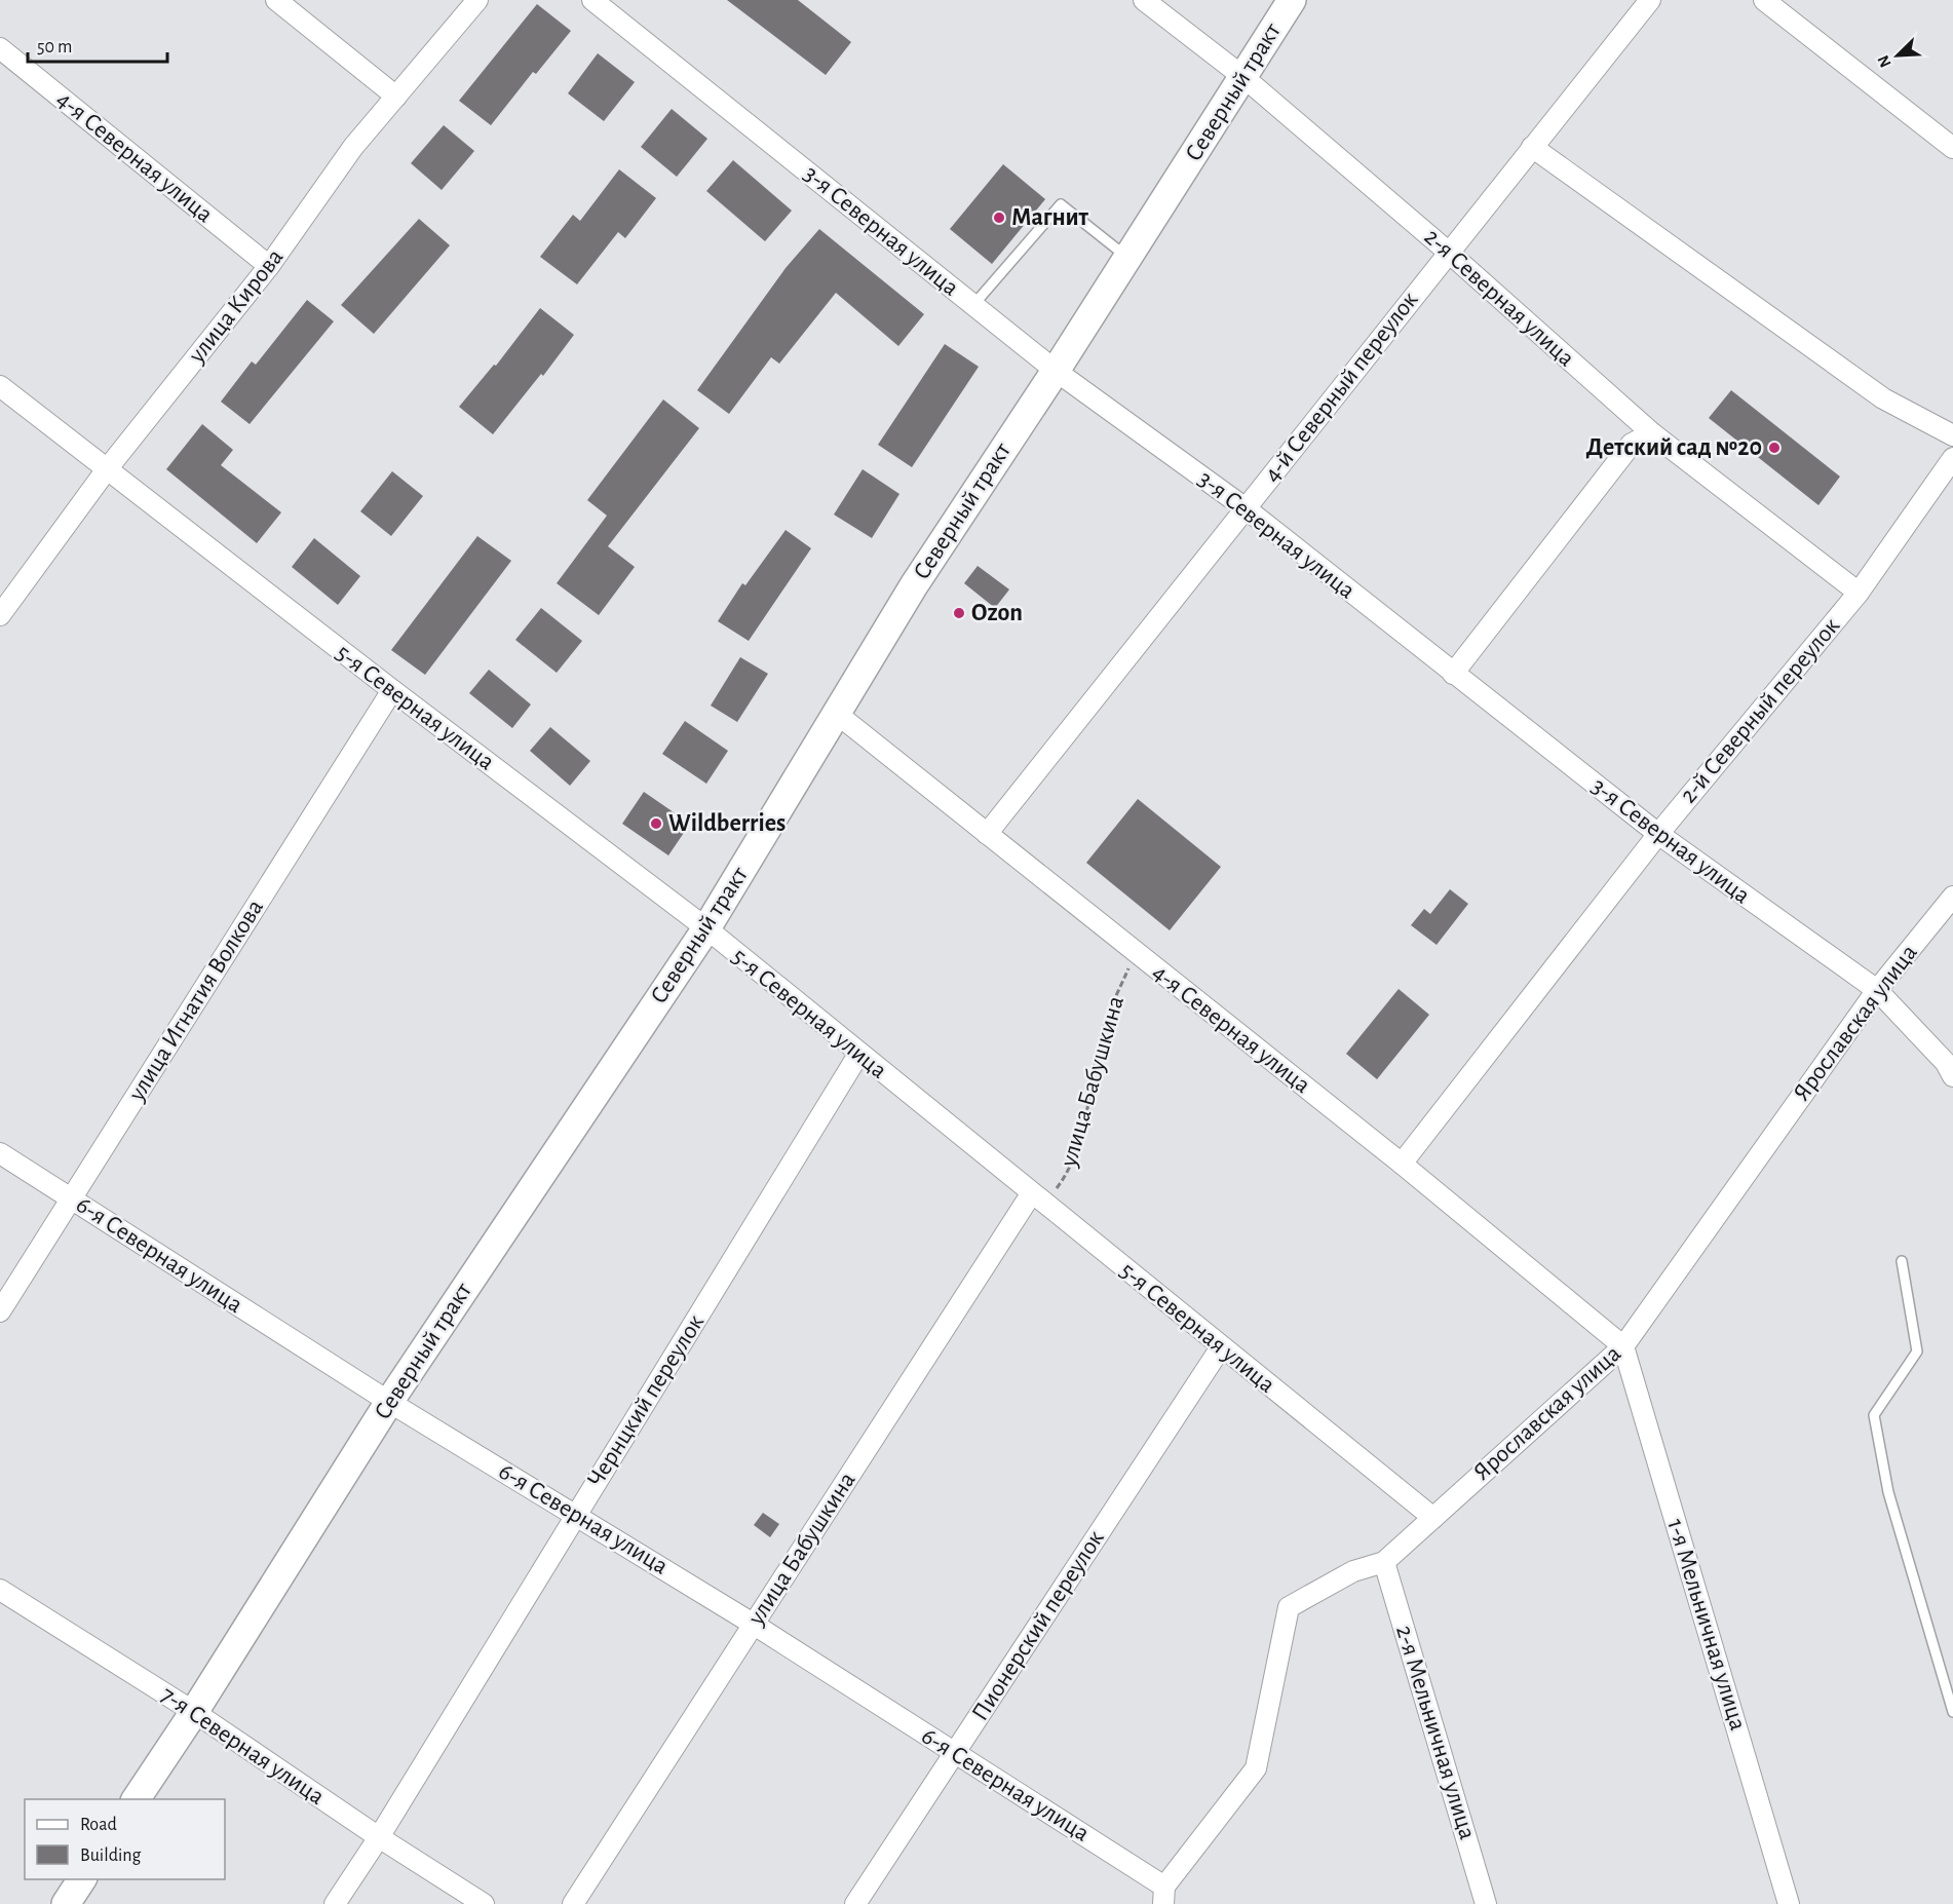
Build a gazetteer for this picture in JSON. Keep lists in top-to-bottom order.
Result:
{
  "streets": {
    "street": [
      "Северный тракт",
      "4-я Северная улица",
      "3-я Северная улица",
      "2-я Северная улица",
      "улица Кирова",
      "4-й Северный переулок",
      "5-я Северная улица",
      "2-й Северный переулок",
      "улица Игнатия Волкова",
      "Ярославская улица",
      "улица Бабушкина",
      "6-я Северная улица",
      "Чернцкий переулок",
      "1-я Мельничная улица",
      "Пионерский переулок",
      "2-я Мельничная улица",
      "7-я Северная улица"
    ]
  },
  "crossings": [
    ["Северный тракт", "4-я Северная улица"],
    ["Северный тракт", "3-я Северная улица"],
    ["Северный тракт", "2-я Северная улица"],
    ["Северный тракт", "5-я Северная улица"],
    ["Северный тракт", "6-я Северная улица"],
    ["Северный тракт", "7-я Северная улица"],
    ["4-я Северная улица", "улица Кирова"],
    ["4-я Северная улица", "4-й Северный переулок"],
    ["4-я Северная улица", "2-й Северный переулок"],
    ["4-я Северная улица", "Ярославская улица"],
    ["4-я Северная улица", "улица Бабушкина"],
    ["4-я Северная улица", "1-я Мельничная улица"],
    ["3-я Северная улица", "4-й Северный переулок"],
    ["3-я Северная улица", "2-й Северный переулок"],
    ["3-я Северная улица", "Ярославская улица"],
    ["2-я Северная улица", "4-й Северный переулок"],
    ["2-я Северная улица", "2-й Северный переулок"],
    ["улица Кирова", "5-я Северная улица"],
    ["5-я Северная улица", "улица Игнатия Волкова"],
    ["5-я Северная улица", "Ярославская улица"],
    ["5-я Северная улица", "улица Бабушкина"],
    ["5-я Северная улица", "Чернцкий переулок"],
    ["5-я Северная улица", "Пионерский переулок"],
    ["улица Игнатия Волкова", "6-я Северная улица"],
    ["Ярославская улица", "6-я Северная улица"],
    ["Ярославская улица", "1-я Мельничная улица"],
    ["Ярославская улица", "2-я Мельничная улица"],
    ["улица Бабушкина", "6-я Северная улица"],
    ["6-я Северная улица", "Чернцкий переулок"],
    ["6-я Северная улица", "Пионерский переулок"],
    ["Чернцкий переулок", "7-я Северная улица"]
  ],
  "places": [
    "Магнит",
    "Детский сад №20",
    "Ozon",
    "Wildberries"
  ],
  "legend": ["Road", "Building"],
  "scale_bar": "50 m",
  "north": "bottom left"
}
